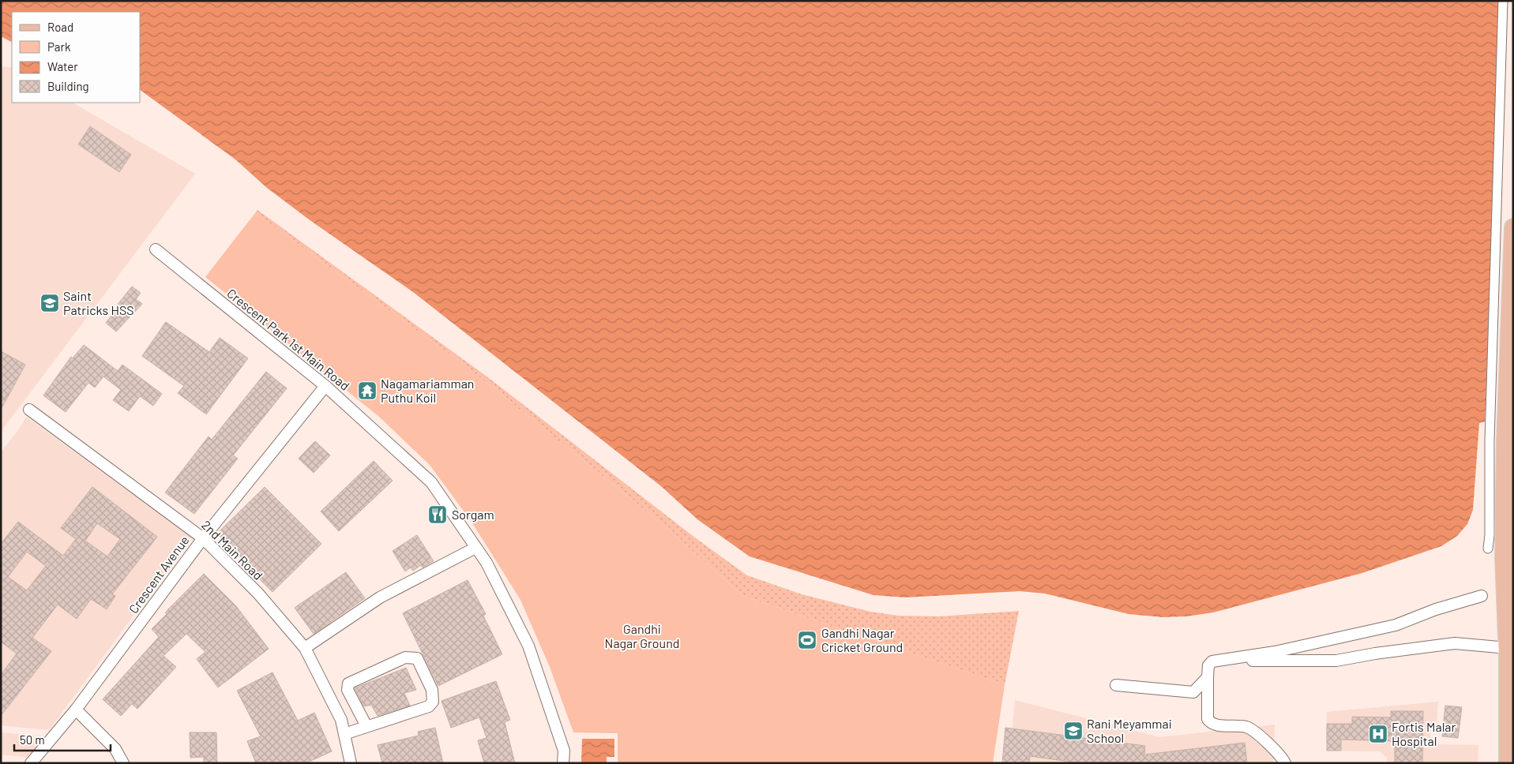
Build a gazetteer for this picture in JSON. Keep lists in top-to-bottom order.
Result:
{
  "streets": {
    "street": ["Crescent Park 1st Main Road", "2nd Main Road", "Crescent Avenue"]
  },
  "crossings": [
    ["Crescent Park 1st Main Road", "Crescent Avenue"],
    ["2nd Main Road", "Crescent Avenue"]
  ],
  "parks": ["Gandhi Nagar Ground"],
  "places": {
    "school or university": ["Saint Patricks HSS", "Rani Meyammai School"],
    "temple": ["Nagamariamman Puthu Koil"],
    "restaurant": ["Sorgam"],
    "sports": ["Gandhi Nagar Cricket Ground"],
    "hospital": ["Fortis Malar Hospital"]
  },
  "legend": [
    "Road",
    "Park",
    "Water",
    "Building"
  ],
  "scale_bar": "50 m"
}
